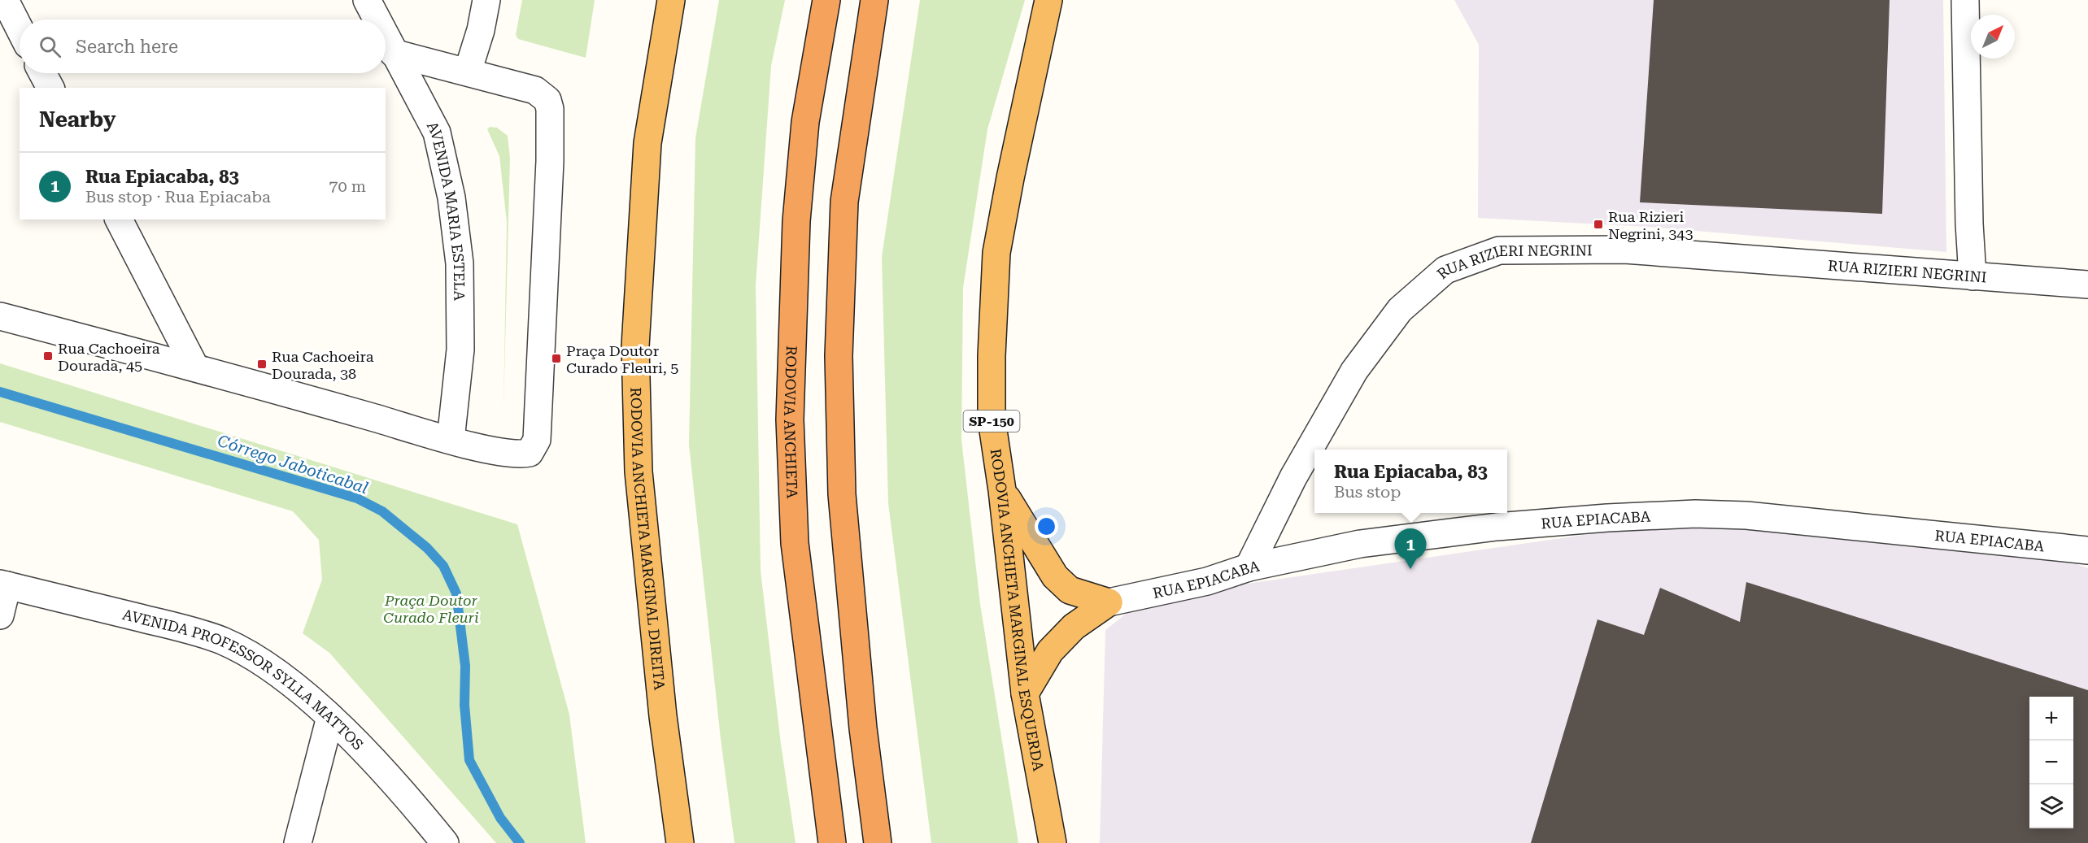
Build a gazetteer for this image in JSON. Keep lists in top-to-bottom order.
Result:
{
  "streets": {
    "highway": [
      "SP-150",
      "RODOVIA ANCHIETA",
      "RODOVIA ANCHIETA MARGINAL DIREITA",
      "RODOVIA ANCHIETA MARGINAL ESQUERDA"
    ],
    "street": [
      "AVENIDA MARIA ESTELA",
      "RUA RIZIERI NEGRINI",
      "RUA EPIACABA",
      "AVENIDA PROFESSOR SYLLA MATTOS"
    ]
  },
  "crossings": [
    ["RUA RIZIERI NEGRINI", "RUA EPIACABA"]
  ],
  "water": ["Córrego Jaboticabal"],
  "parks": ["Praça Doutor Curado Fleuri"],
  "places": {
    "transit": [
      "Rua Rizieri Negrini, 343",
      "Rua Cachoeira Dourada, 45",
      "Praça Doutor Curado Fleuri, 5",
      "Rua Cachoeira Dourada, 38"
    ]
  },
  "north": "top right",
  "page": {
    "search": "Search here",
    "heading": "Nearby",
    "list": [
      {
        "mark": "1",
        "name": "Rua Epiacaba, 83",
        "note": "Bus stop · Rua Epiacaba",
        "value": "70 m"
      }
    ],
    "popup": ["Rua Epiacaba, 83", "Bus stop"],
    "pins": "1",
    "map_buttons": ["+", "−"]
  }
}
